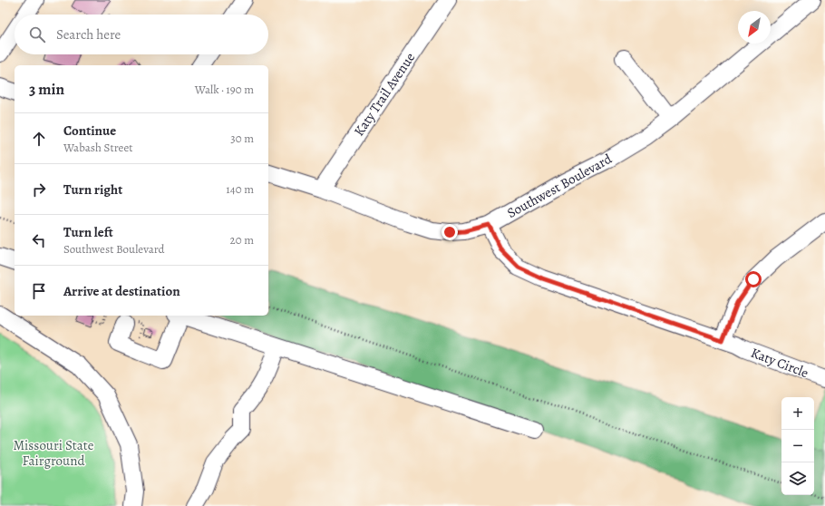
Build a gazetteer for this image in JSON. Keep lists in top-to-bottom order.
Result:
{
  "streets": {
    "street": ["Katy Trail Avenue", "Southwest Boulevard", "Katy Circle"]
  },
  "crossings": [
    ["Katy Trail Avenue", "Southwest Boulevard"],
    ["Southwest Boulevard", "Katy Circle"]
  ],
  "parks": ["Missouri State Fairground"],
  "north": "bottom left",
  "page": {
    "search": "Search here",
    "heading": ["3 min", "Walk · 190 m"],
    "list": [
      ["Continue", "Wabash Street", "30 m"],
      ["Turn right", "140 m"],
      ["Turn left", "Southwest Boulevard", "20 m"],
      "Arrive at destination"
    ],
    "map_buttons": ["+", "−"]
  }
}
